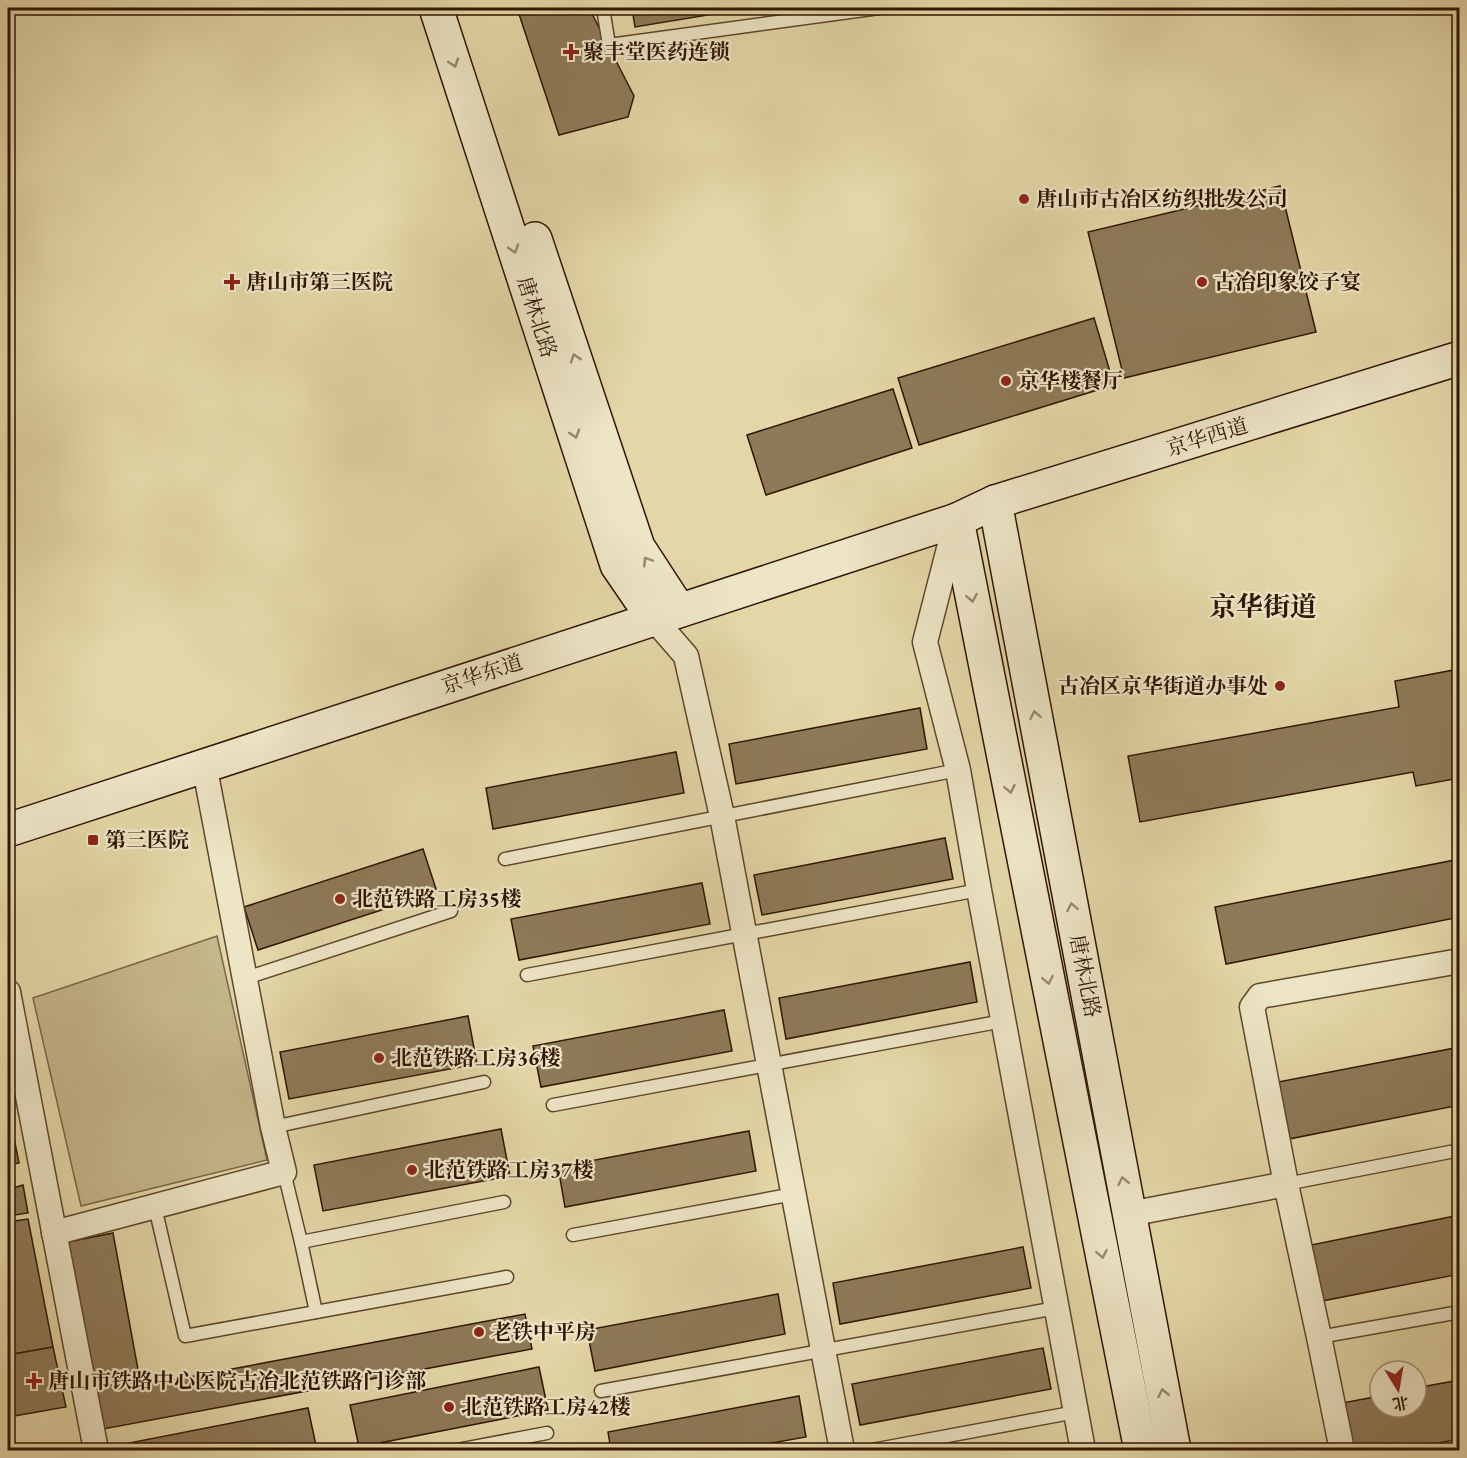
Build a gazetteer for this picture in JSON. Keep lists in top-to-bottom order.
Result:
{
  "streets": {
    "main road": ["唐林北路", "京华西道", "京华东道"]
  },
  "crossings": [
    ["唐林北路", "京华西道"],
    ["唐林北路", "京华东道"],
    ["京华西道", "京华东道"]
  ],
  "districts": ["京华街道"],
  "places": {
    "health": ["聚丰堂医药连锁", "唐山市第三医院", "唐山市铁路中心医院古冶北范铁路门诊部"],
    "other": [
      "唐山市古冶区纺织批发公司",
      "古冶印象饺子宴",
      "京华楼餐厅",
      "古冶区京华街道办事处",
      "北范铁路工房35楼",
      "北范铁路工房36楼",
      "北范铁路工房37楼",
      "老铁中平房",
      "北范铁路工房42楼"
    ],
    "transit": ["第三医院"]
  },
  "north": "bottom"
}
